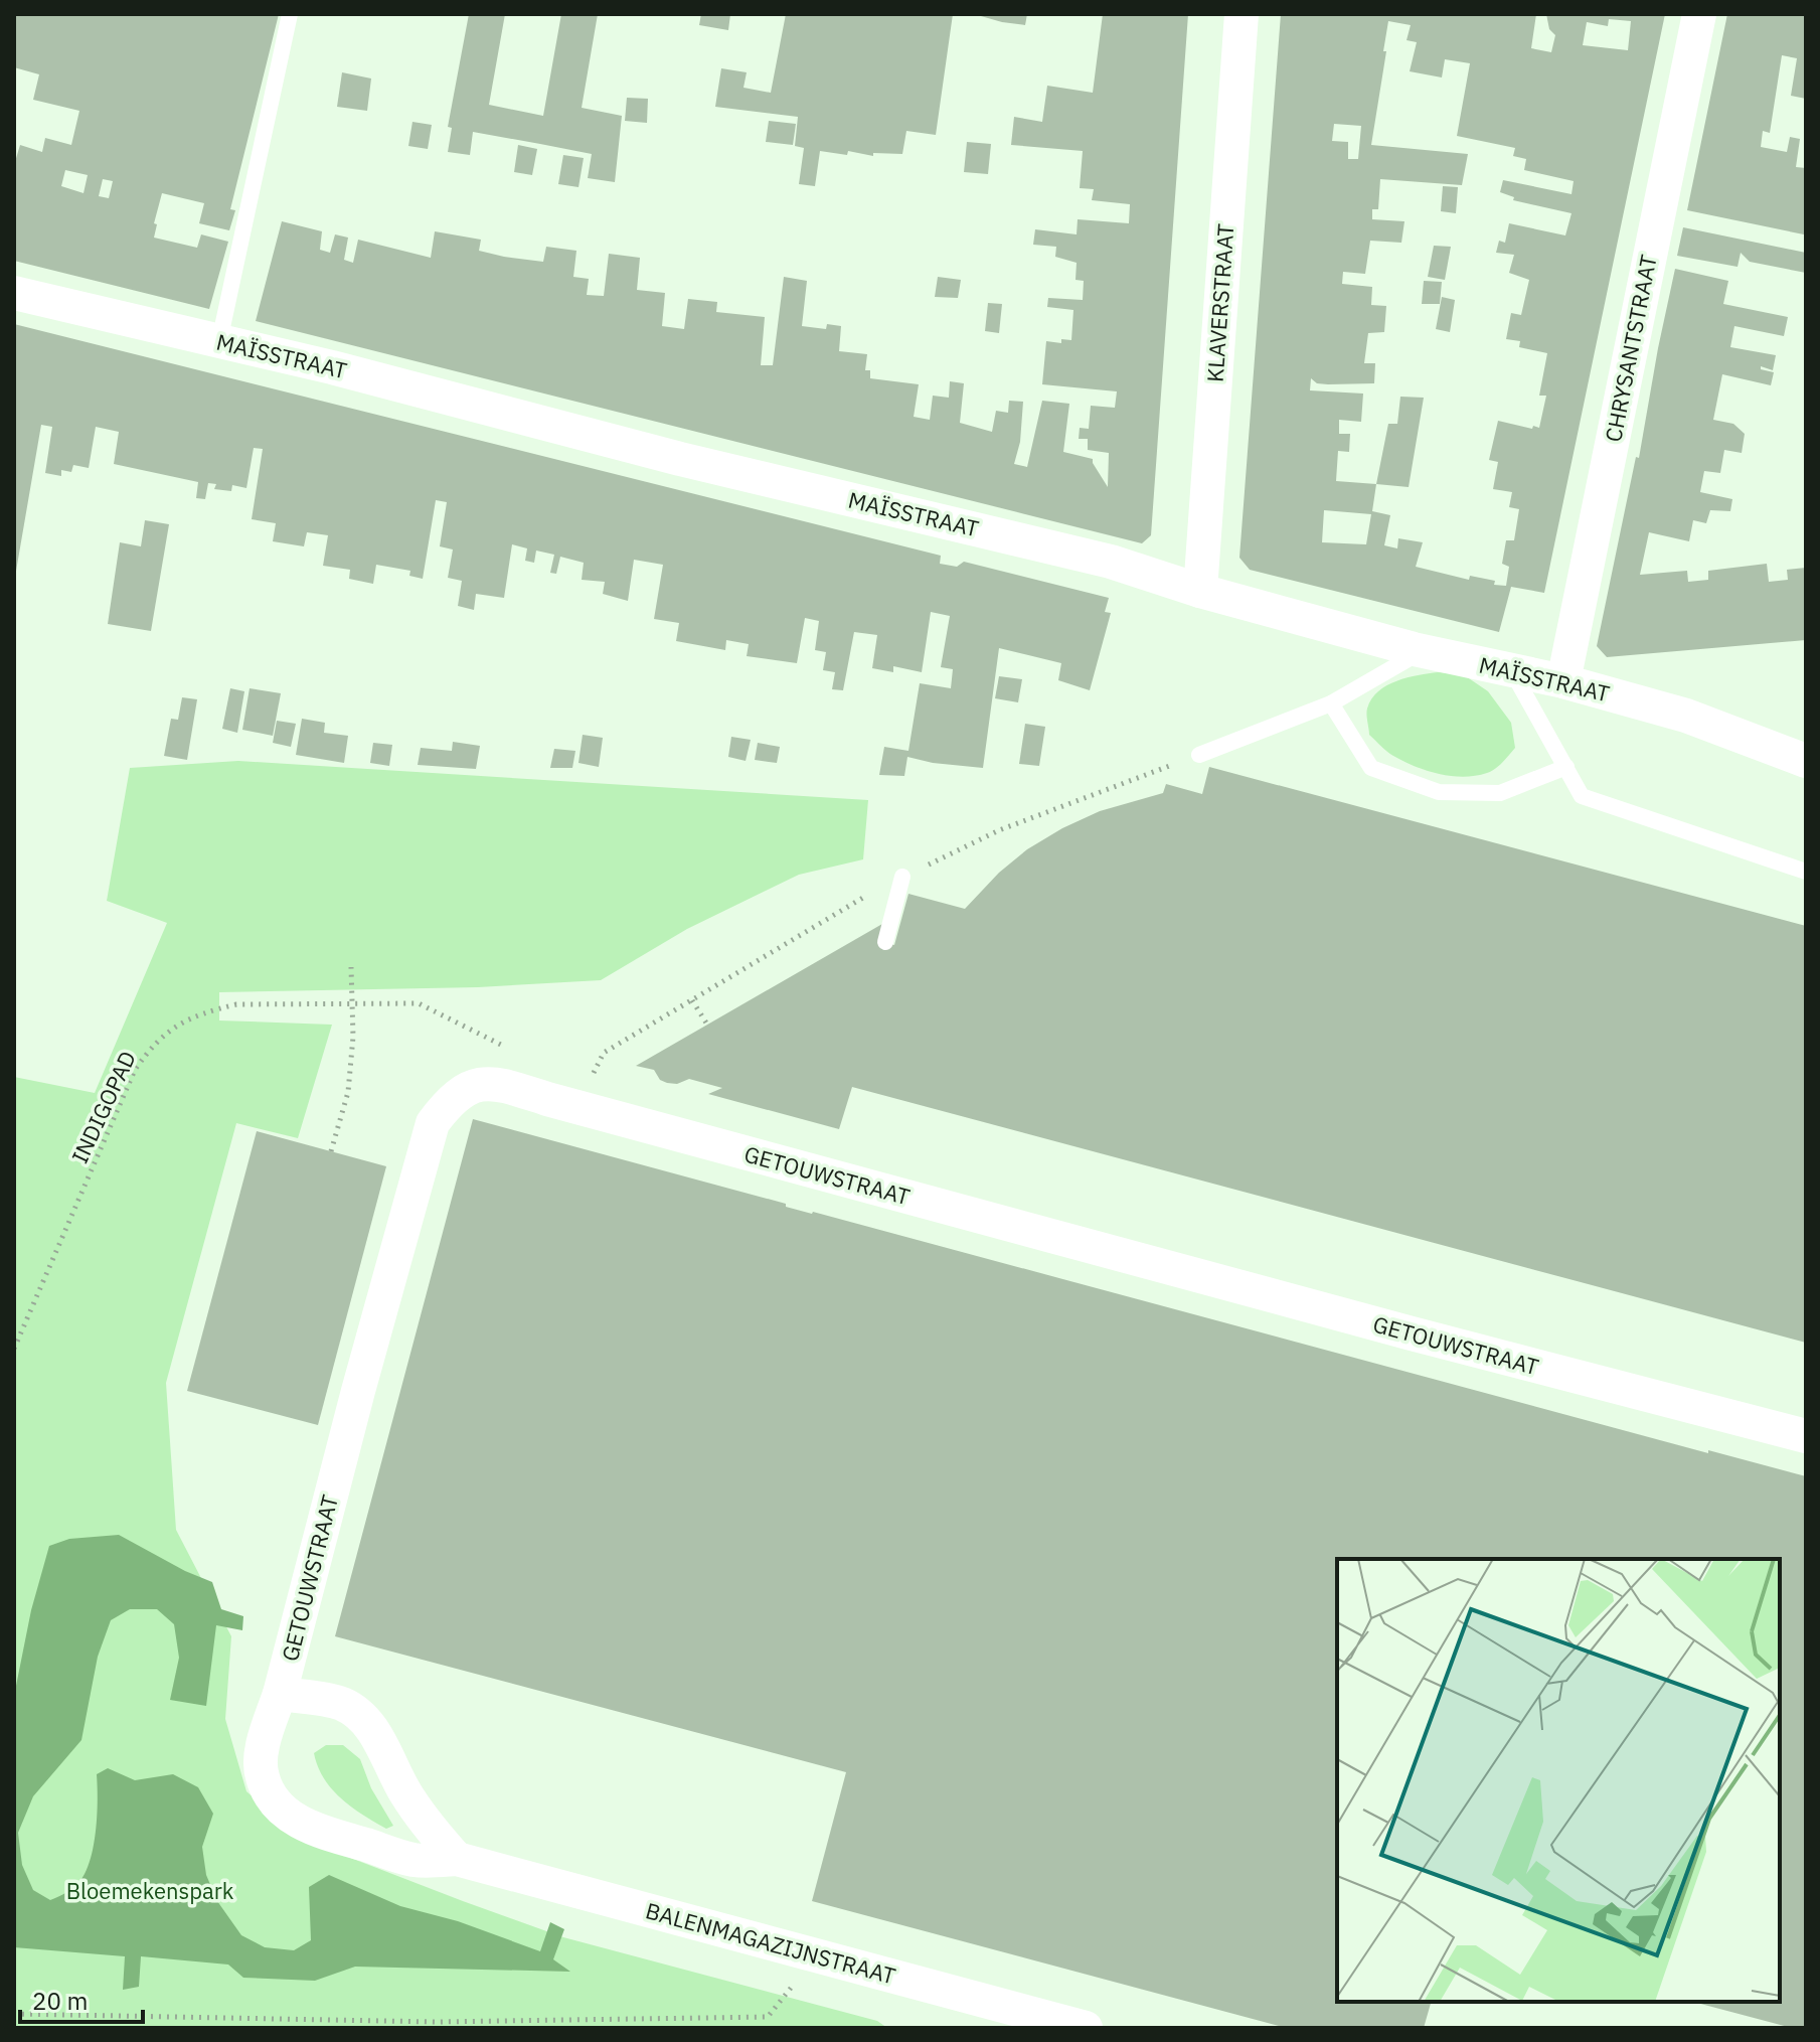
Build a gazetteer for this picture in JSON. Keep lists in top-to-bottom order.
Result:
{
  "streets": {
    "street": [
      "KLAVERSTRAAT",
      "CHRYSANTSTRAAT",
      "MAÏSSTRAAT",
      "GETOUWSTRAAT",
      "BALENMAGAZIJNSTRAAT"
    ],
    "path": ["INDIGOPAD"]
  },
  "crossings": [
    ["KLAVERSTRAAT", "MAÏSSTRAAT"],
    ["CHRYSANTSTRAAT", "MAÏSSTRAAT"],
    ["GETOUWSTRAAT", "BALENMAGAZIJNSTRAAT"]
  ],
  "parks": ["Bloemekenspark"],
  "scale_bar": "20 m"
}
